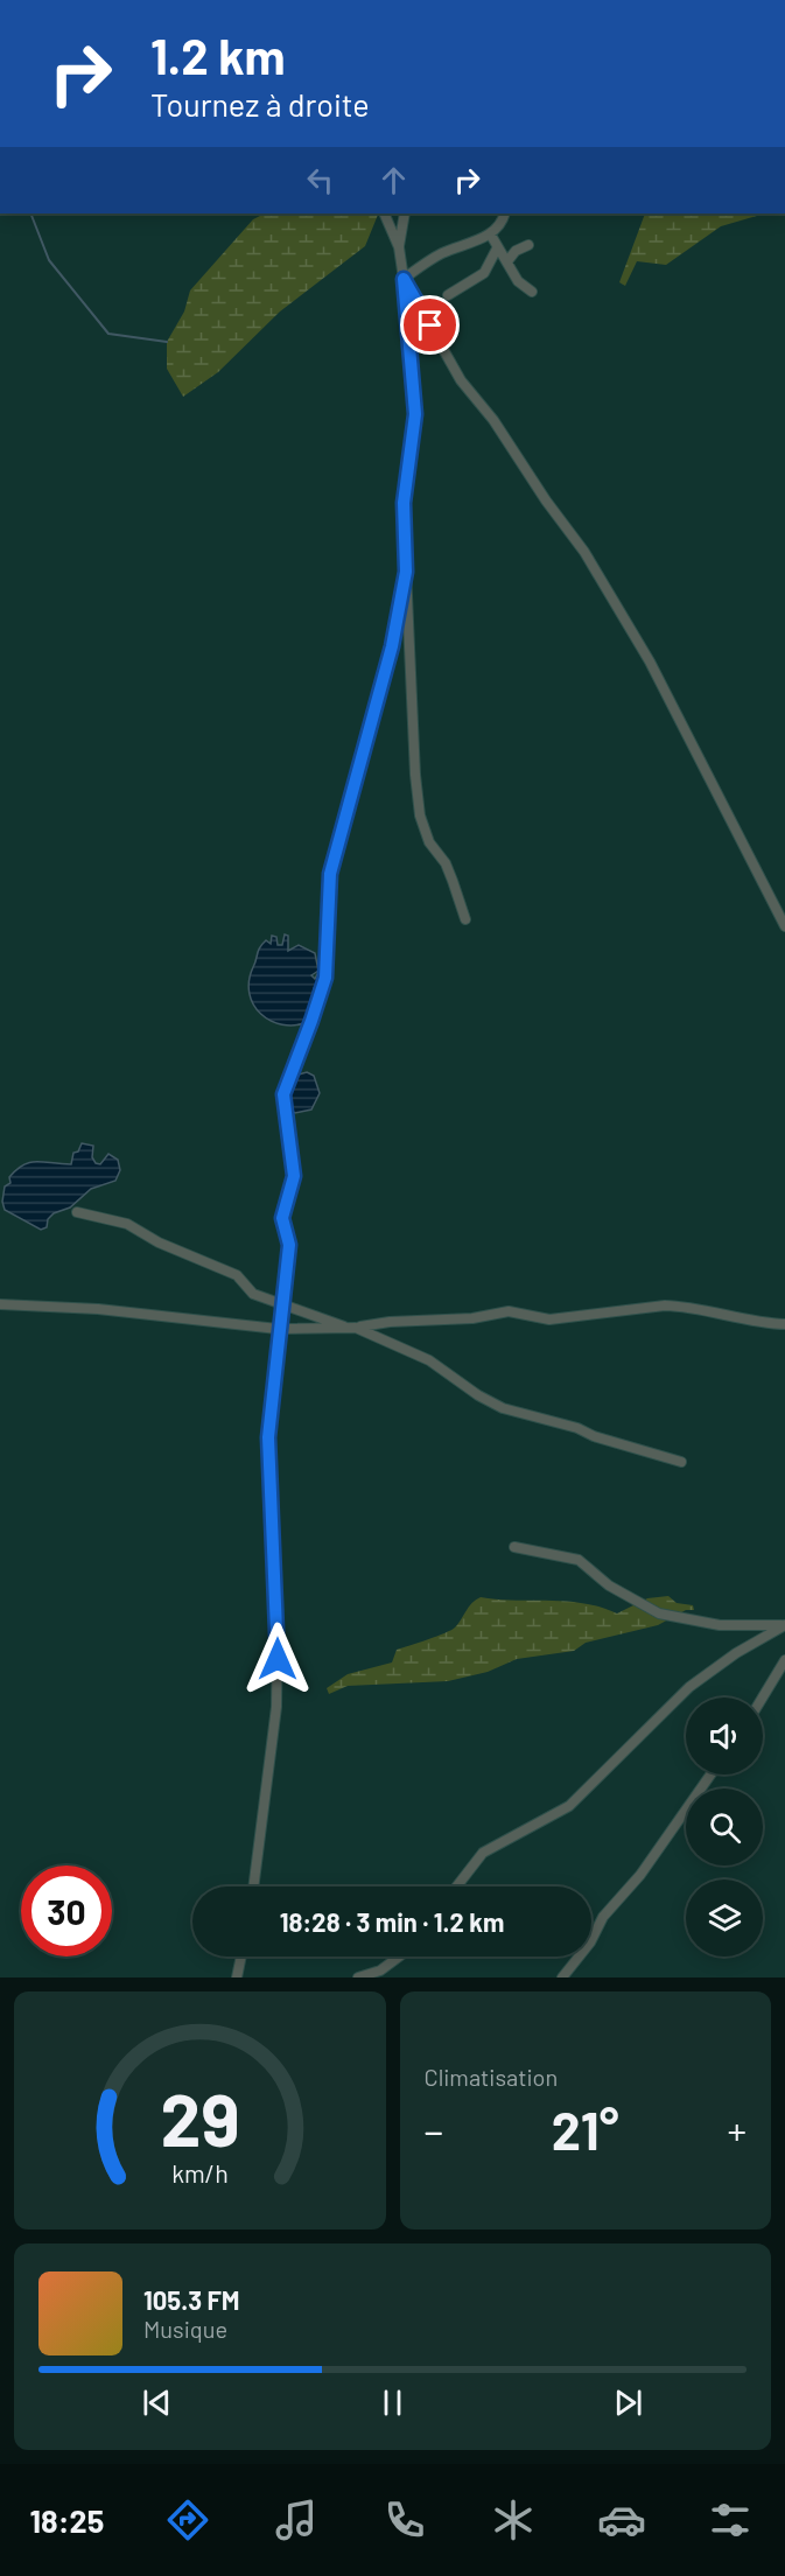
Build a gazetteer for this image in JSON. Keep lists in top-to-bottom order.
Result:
{
  "page": {
    "turn": ["1.2 km", "Tournez à droite"],
    "limit": "30",
    "trip": "18:28 · 3 min · 1.2 km",
    "tile": "Climatisation",
    "heat": ["−", "21°", "+"],
    "song": ["105.3 FM", "Musique"],
    "tabs": "18:25",
    "gauge": ["29", "km/h"]
  }
}
